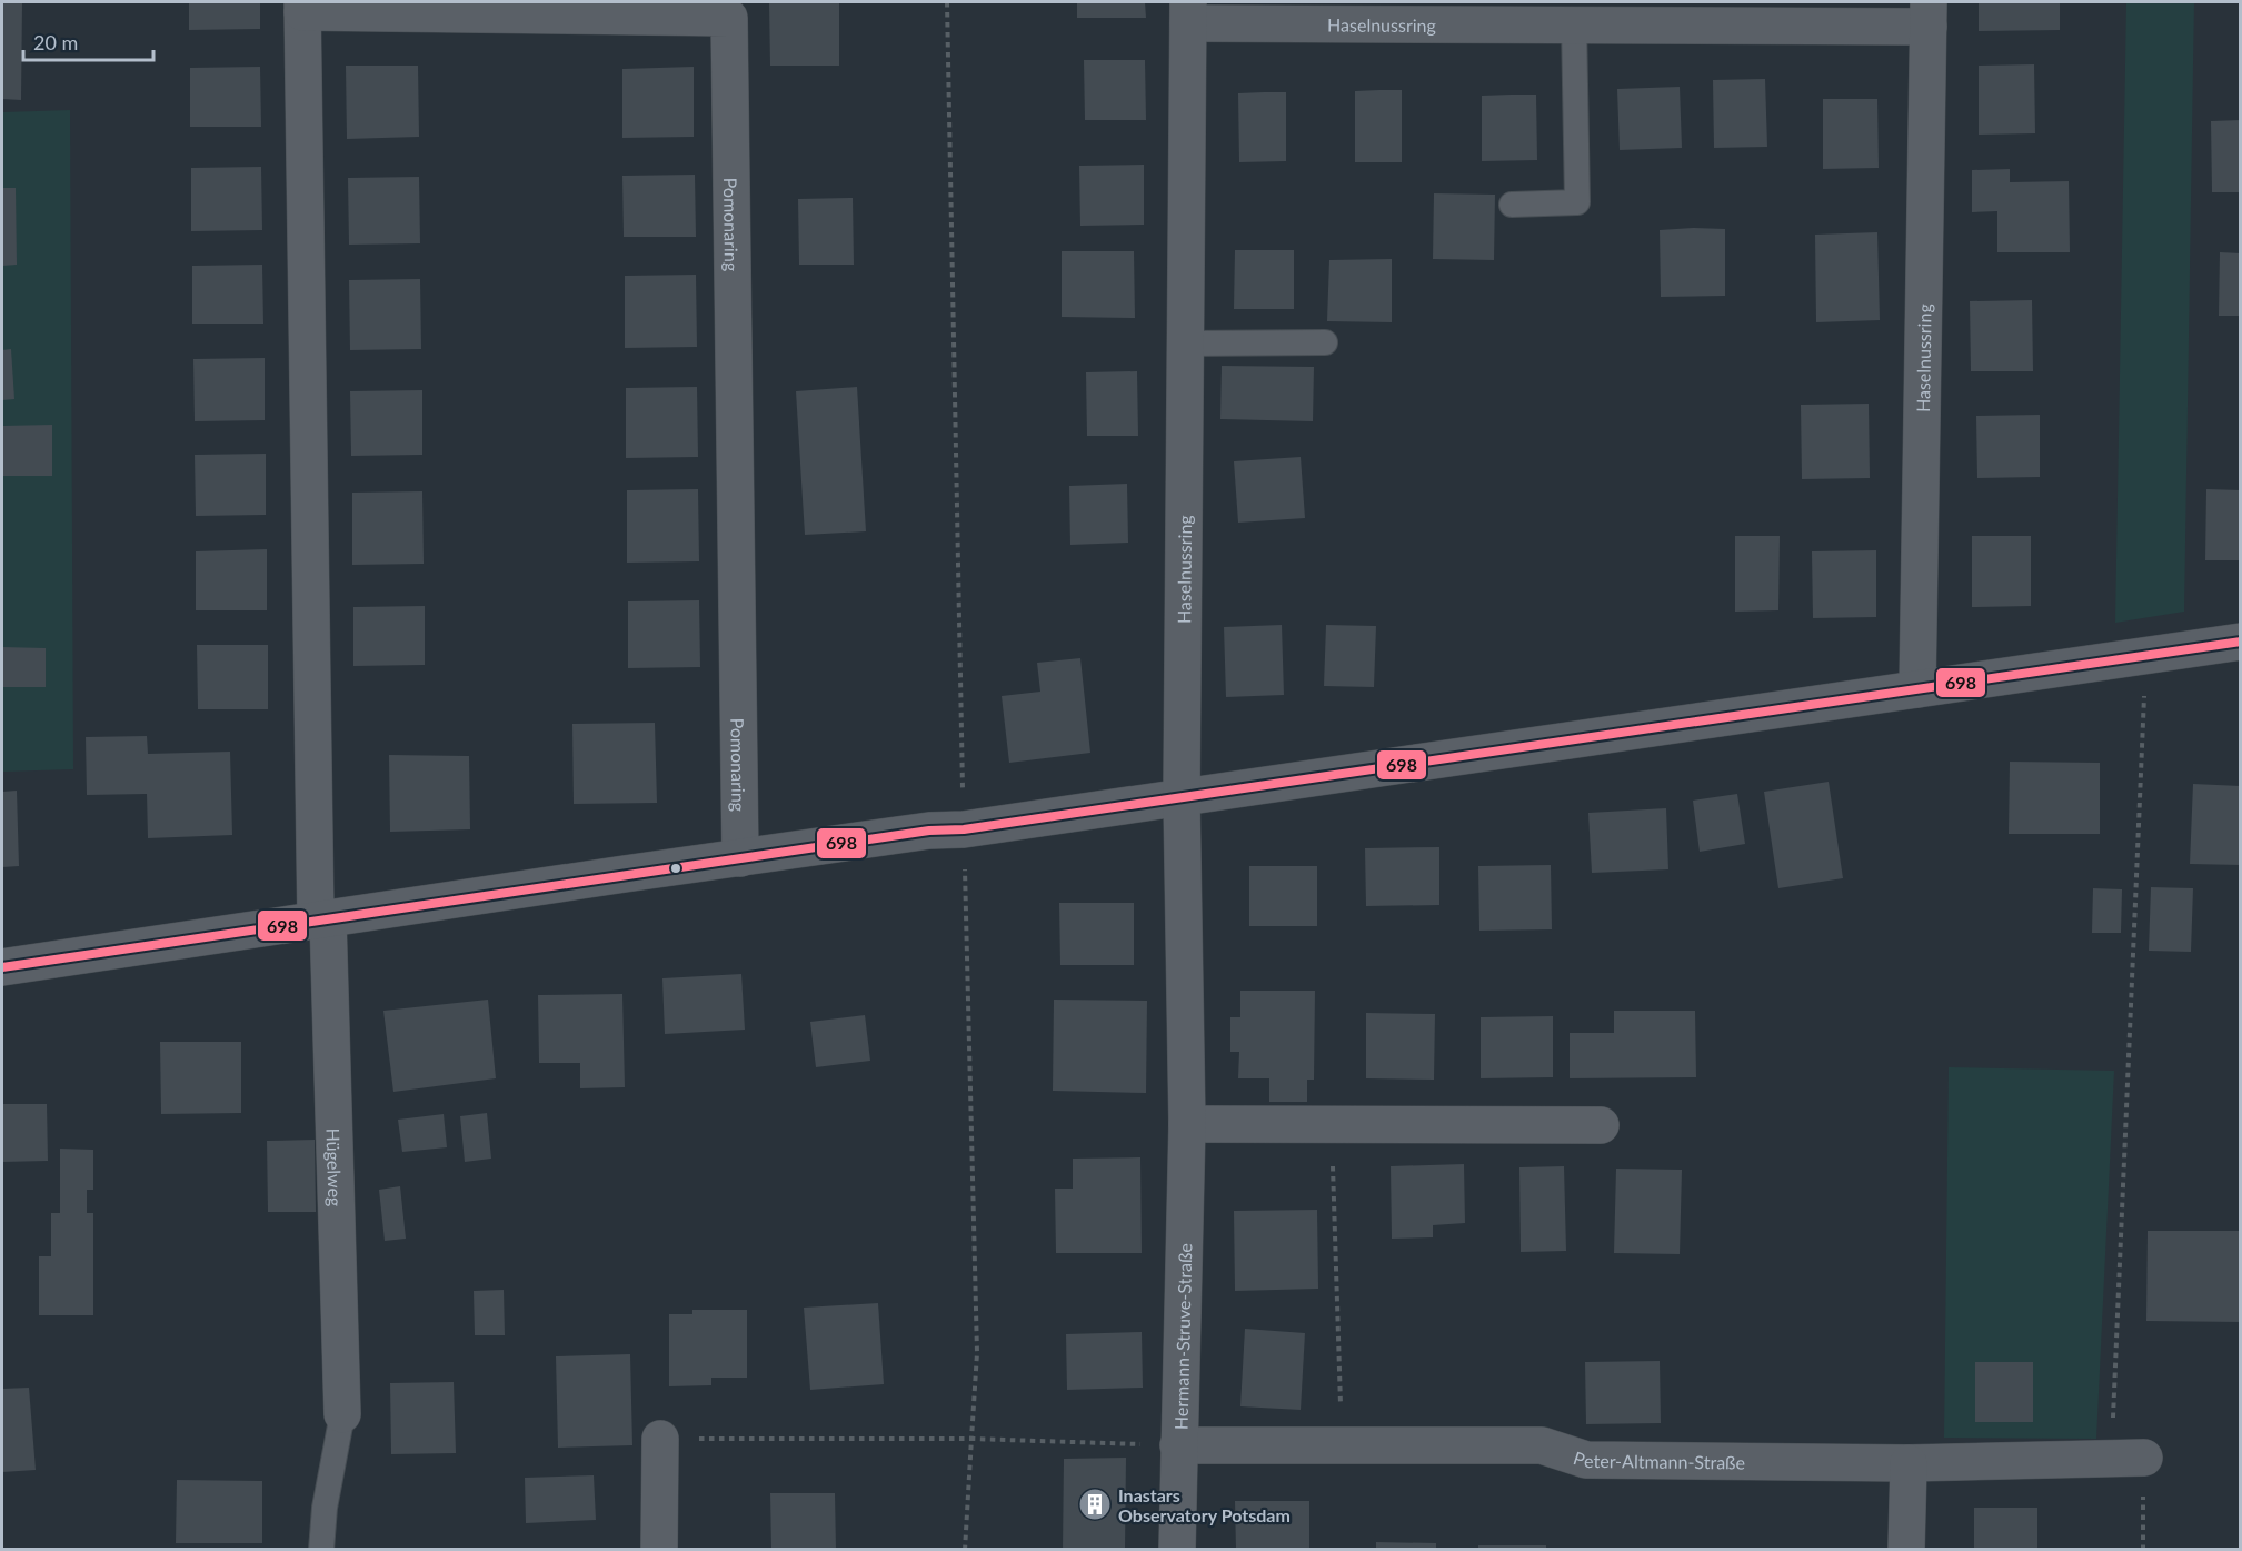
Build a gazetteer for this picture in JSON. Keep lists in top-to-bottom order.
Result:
{
  "streets": {
    "street": [
      "Haselnussring",
      "Pomonaring",
      "Hügelweg",
      "Hermann-Struve-Straße",
      "Peter-Altmann-Straße"
    ]
  },
  "crossings": [
    ["Haselnussring", "Hermann-Struve-Straße"],
    ["Pomonaring", "Hügelweg"],
    ["Hermann-Struve-Straße", "Peter-Altmann-Straße"]
  ],
  "places": {
    "building": ["Inastars Observatory Potsdam"]
  },
  "lines": ["transit line 698"],
  "scale_bar": "20 m"
}
